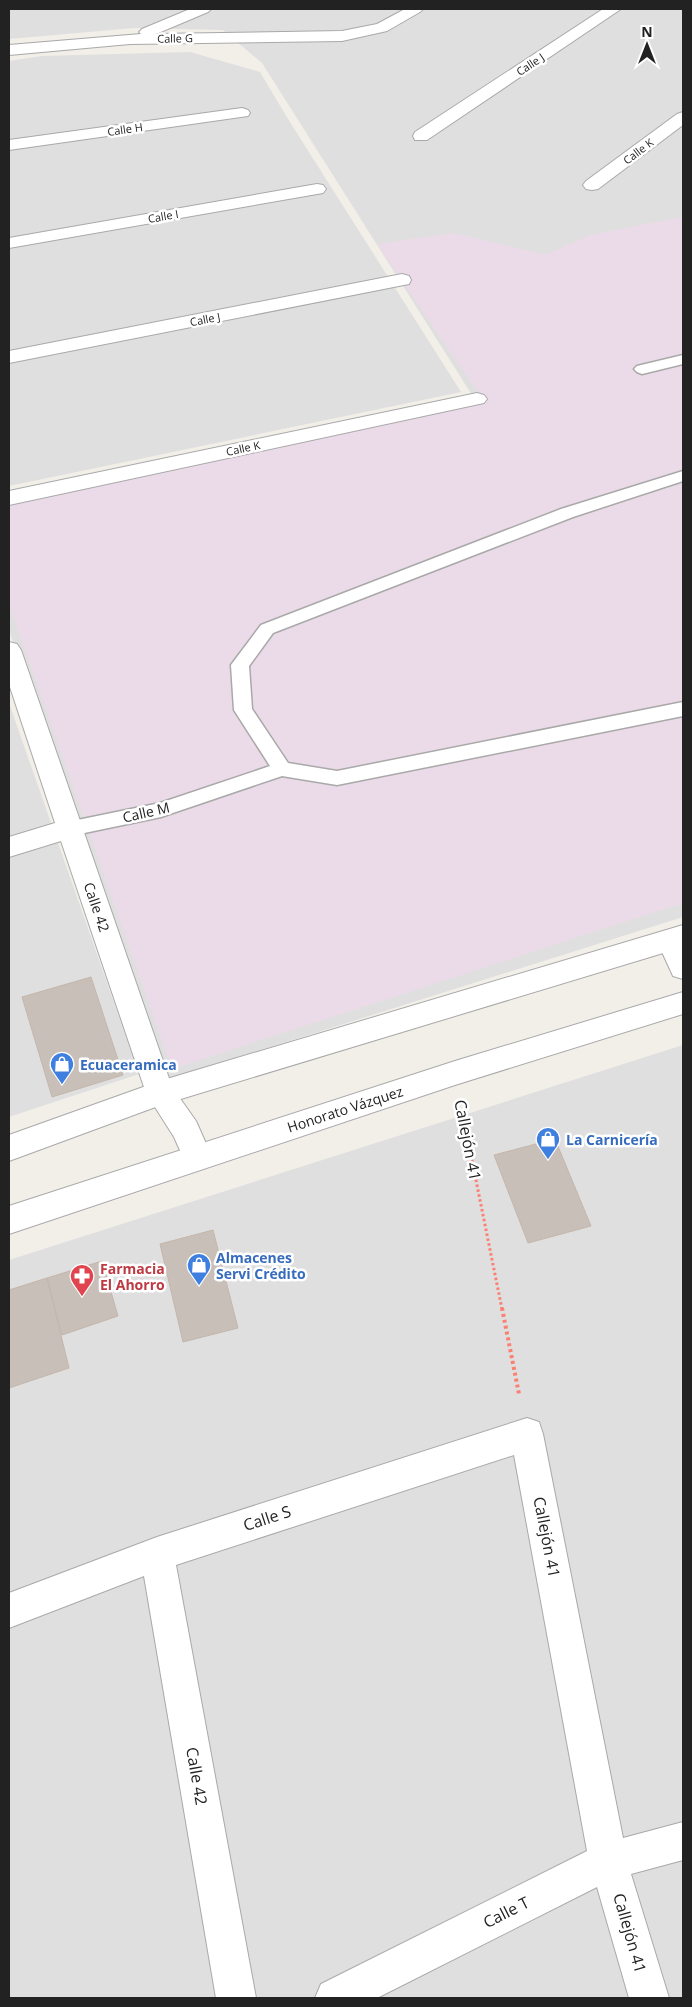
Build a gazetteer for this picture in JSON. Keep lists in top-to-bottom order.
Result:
{
  "streets": {
    "street": [
      "Calle G",
      "Calle J",
      "Calle H",
      "Calle K",
      "Calle I",
      "Calle M",
      "Calle 42",
      "Honorato Vázquez",
      "Callejón 41",
      "Calle S",
      "Calle T"
    ]
  },
  "crossings": [
    ["Calle M", "Calle 42"],
    ["Calle 42", "Honorato Vázquez"],
    ["Calle 42", "Calle S"],
    ["Honorato Vázquez", "Callejón 41"],
    ["Callejón 41", "Calle S"],
    ["Callejón 41", "Calle T"]
  ],
  "places": {
    "shop": ["Ecuaceramica", "La Carnicería", "Almacenes Servi Crédito"],
    "pharmacy": ["Farmacia El Ahorro"]
  },
  "north": "top"
}
